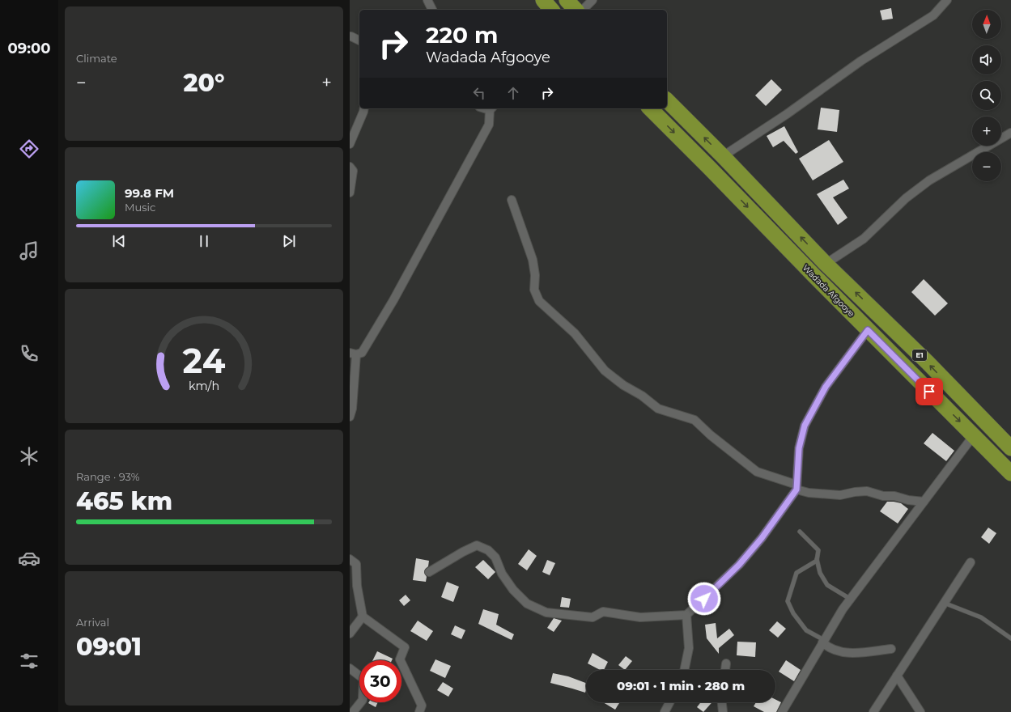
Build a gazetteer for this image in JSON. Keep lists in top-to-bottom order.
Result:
{
  "streets": {
    "highway": ["Wadada Afgooye", "E1"]
  },
  "north": "top",
  "page": {
    "tabs": "09:00",
    "tile": [
      "Climate",
      ["Range · 93%", "465 km"],
      ["Arrival", "09:01"]
    ],
    "map_buttons": ["+", "−"],
    "turn": ["220 m", "Wadada Afgooye"],
    "heat": ["−", "20°", "+"],
    "song": ["99.8 FM", "Music"],
    "limit": "30",
    "trip": "09:01 · 1 min · 280 m",
    "gauge": ["24", "km/h"]
  }
}
